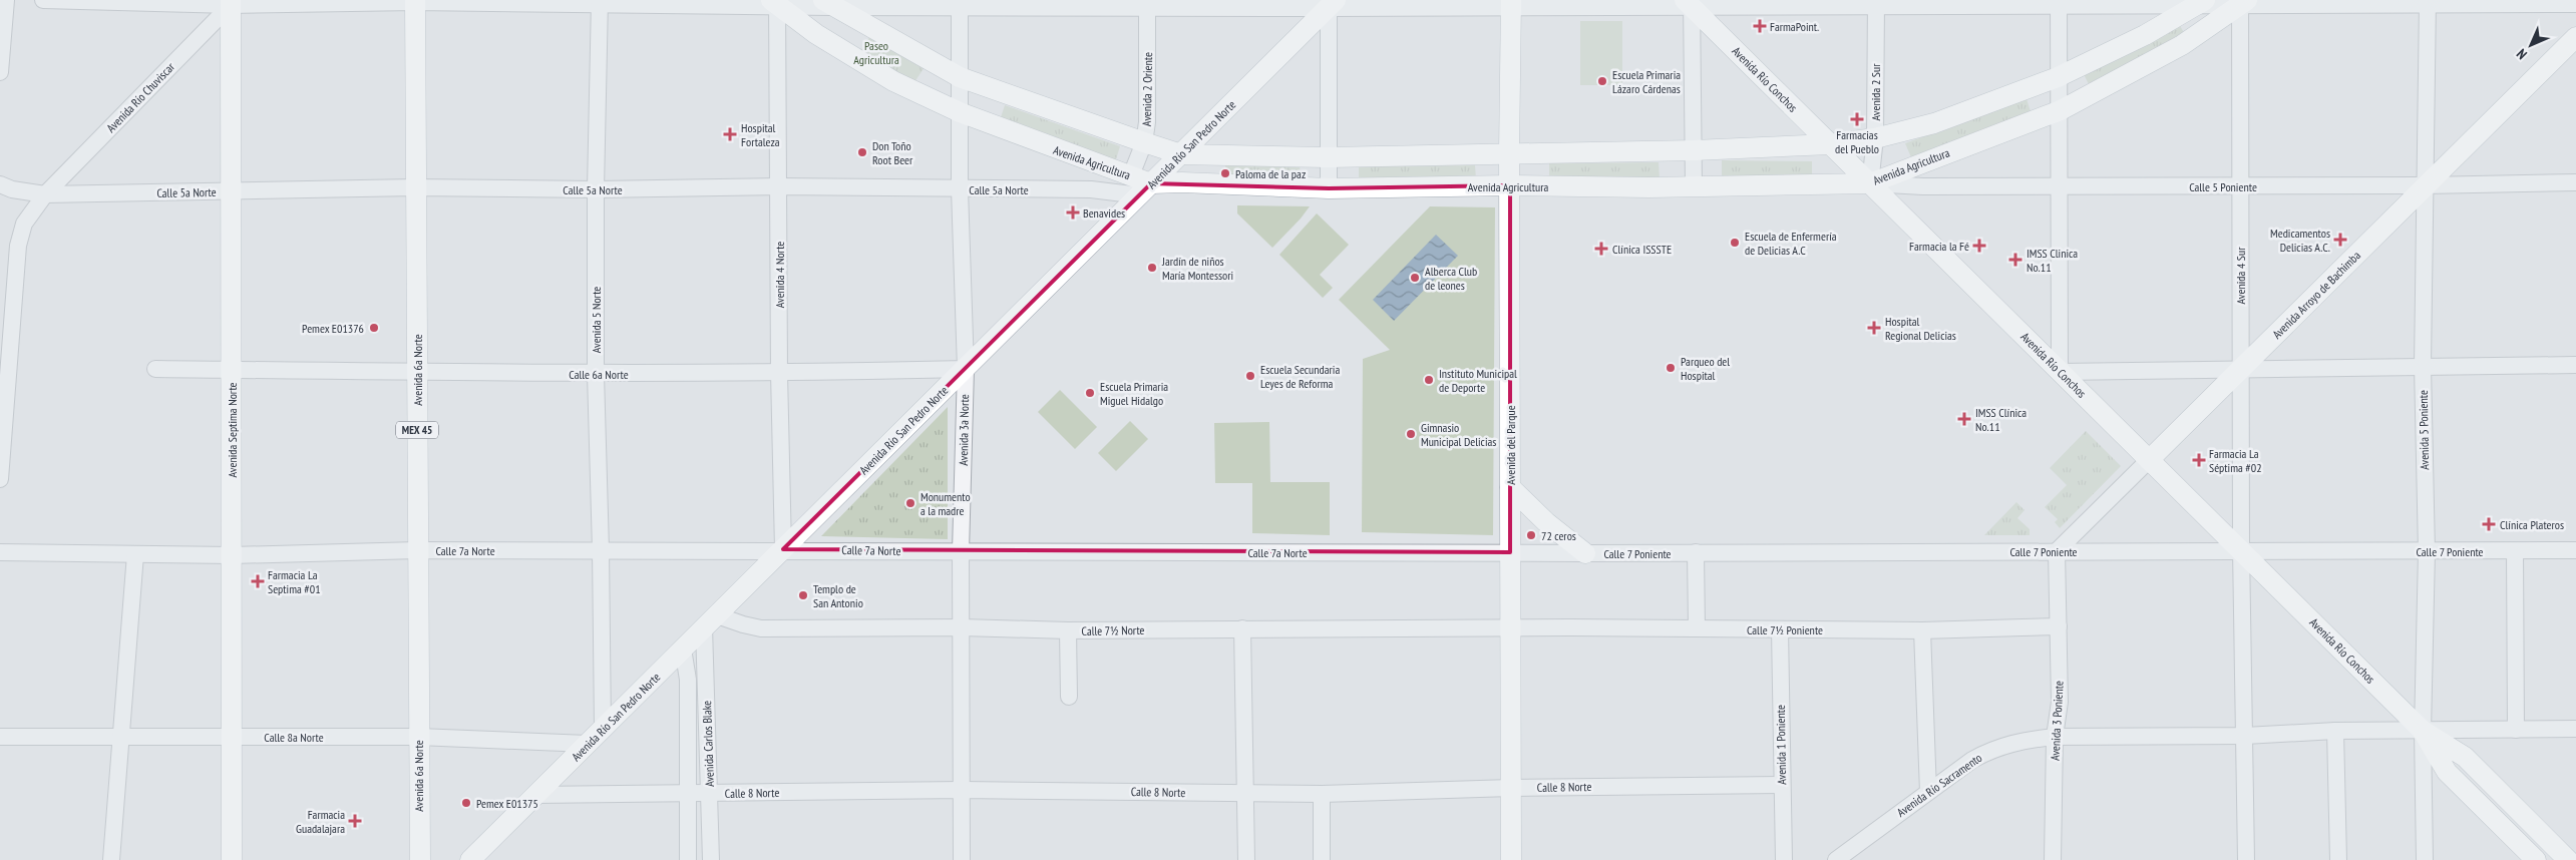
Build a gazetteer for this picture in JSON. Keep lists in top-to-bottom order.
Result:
{
  "streets": {
    "main road": [
      "Avenida Río Conchos",
      "Avenida Río San Pedro Norte",
      "Avenida Agricultura",
      "Avenida Arroyo de Bachimba",
      "Avenida 6a Norte",
      "Avenida Septima Norte",
      "MEX 45",
      "Avenida del Parque"
    ],
    "street": [
      "Avenida 2 Oriente",
      "Avenida 2 Sur",
      "Avenida Río Chuviscar",
      "Calle 5 Poniente",
      "Calle 5a Norte",
      "Avenida 4 Norte",
      "Avenida 4 Sur",
      "Avenida 5 Norte",
      "Calle 6a Norte",
      "Avenida 3a Norte",
      "Avenida 5 Poniente",
      "Calle 7a Norte",
      "Calle 7 Poniente",
      "Calle 7½ Poniente",
      "Calle 7½ Norte",
      "Avenida 3 Poniente",
      "Calle 8a Norte",
      "Avenida Carlos Blake",
      "Avenida 1 Poniente",
      "Avenida Río Sacramento",
      "Calle 8 Norte"
    ]
  },
  "crossings": [
    ["Avenida Río Conchos", "Avenida 2 Sur"],
    ["Avenida Río Conchos", "Avenida Agricultura"],
    ["Avenida Río Conchos", "Calle 5 Poniente"],
    ["Avenida Río Conchos", "Avenida 4 Sur"],
    ["Avenida Río Conchos", "Avenida Arroyo de Bachimba"],
    ["Avenida Río Conchos", "Avenida 5 Poniente"],
    ["Avenida Río Conchos", "Calle 7 Poniente"],
    ["Avenida Río Conchos", "Avenida Río Sacramento"],
    ["Avenida 2 Oriente", "Avenida Agricultura"],
    ["Avenida 2 Sur", "Avenida Agricultura"],
    ["Avenida 2 Sur", "Calle 5 Poniente"],
    ["Avenida Río Chuviscar", "Calle 5a Norte"],
    ["Avenida Río Chuviscar", "Avenida Septima Norte"],
    ["Avenida Río San Pedro Norte", "Avenida Agricultura"],
    ["Avenida Río San Pedro Norte", "Calle 5a Norte"],
    ["Avenida Río San Pedro Norte", "Avenida 4 Norte"],
    ["Avenida Río San Pedro Norte", "Avenida 5 Norte"],
    ["Avenida Río San Pedro Norte", "Calle 6a Norte"],
    ["Avenida Río San Pedro Norte", "Avenida 3a Norte"],
    ["Avenida Río San Pedro Norte", "Calle 7a Norte"],
    ["Avenida Río San Pedro Norte", "Calle 7½ Norte"],
    ["Avenida Río San Pedro Norte", "Calle 8a Norte"],
    ["Avenida Río San Pedro Norte", "Avenida Carlos Blake"],
    ["Avenida Río San Pedro Norte", "Calle 8 Norte"],
    ["Avenida Agricultura", "Calle 5 Poniente"],
    ["Avenida Agricultura", "Calle 5a Norte"],
    ["Avenida Agricultura", "Avenida 4 Norte"],
    ["Avenida Agricultura", "Avenida 4 Sur"],
    ["Avenida Agricultura", "Avenida 3a Norte"],
    ["Avenida Agricultura", "Avenida del Parque"],
    ["Calle 5 Poniente", "Avenida 4 Sur"],
    ["Calle 5 Poniente", "Avenida Arroyo de Bachimba"],
    ["Calle 5 Poniente", "Avenida 5 Poniente"],
    ["Calle 5a Norte", "Avenida 4 Norte"],
    ["Calle 5a Norte", "Avenida 5 Norte"],
    ["Calle 5a Norte", "Avenida 6a Norte"],
    ["Calle 5a Norte", "Avenida Septima Norte"],
    ["Calle 5a Norte", "Avenida 3a Norte"],
    ["Avenida 4 Norte", "Calle 6a Norte"],
    ["Avenida 4 Norte", "Calle 7a Norte"],
    ["Avenida 4 Sur", "Avenida Arroyo de Bachimba"],
    ["Avenida 4 Sur", "Calle 7 Poniente"],
    ["Avenida 4 Sur", "Avenida Río Sacramento"],
    ["Avenida Arroyo de Bachimba", "Avenida 5 Poniente"],
    ["Avenida Arroyo de Bachimba", "Calle 7 Poniente"],
    ["Avenida Arroyo de Bachimba", "Avenida 3 Poniente"],
    ["Avenida 5 Norte", "Calle 6a Norte"],
    ["Avenida 5 Norte", "Calle 7a Norte"],
    ["Avenida 6a Norte", "Calle 6a Norte"],
    ["Avenida 6a Norte", "Calle 7a Norte"],
    ["Avenida 6a Norte", "Calle 8a Norte"],
    ["Calle 6a Norte", "Avenida Septima Norte"],
    ["Calle 6a Norte", "Avenida 3a Norte"],
    ["Avenida Septima Norte", "Calle 7a Norte"],
    ["Avenida Septima Norte", "Calle 8a Norte"],
    ["Avenida 3a Norte", "Calle 7a Norte"],
    ["Avenida 3a Norte", "Calle 7½ Norte"],
    ["Avenida 3a Norte", "Calle 8 Norte"],
    ["Avenida 5 Poniente", "Calle 7 Poniente"],
    ["Avenida 5 Poniente", "Avenida Río Sacramento"],
    ["Avenida del Parque", "Calle 7a Norte"],
    ["Avenida del Parque", "Calle 7 Poniente"],
    ["Avenida del Parque", "Calle 7½ Poniente"],
    ["Avenida del Parque", "Calle 7½ Norte"],
    ["Avenida del Parque", "Calle 8 Norte"],
    ["Calle 7a Norte", "Calle 7 Poniente"],
    ["Calle 7 Poniente", "Avenida 3 Poniente"],
    ["Calle 7½ Poniente", "Calle 7½ Norte"],
    ["Calle 7½ Poniente", "Avenida 3 Poniente"],
    ["Calle 7½ Poniente", "Avenida 1 Poniente"],
    ["Calle 7½ Norte", "Avenida Carlos Blake"],
    ["Avenida 3 Poniente", "Avenida Río Sacramento"],
    ["Avenida Carlos Blake", "Calle 8 Norte"],
    ["Avenida 1 Poniente", "Calle 8 Norte"]
  ],
  "parks": ["Paseo Agricultura"],
  "places": {
    "health": [
      "FarmaPoint.",
      "Farmacias del Pueblo",
      "Hospital Fortaleza",
      "Benavides",
      "Medicamentos Delicias A.C.",
      "Farmacia la Fé",
      "Clínica ISSSTE",
      "IMSS Clinica No.11",
      "Hospital Regional Delicias",
      "IMSS Clínica No.11",
      "Farmacia La Séptima #02",
      "Clínica Plateros",
      "Farmacia La Septima #01",
      "Farmacia Guadalajara"
    ],
    "other": [
      "Escuela Primaria Lázaro Cárdenas",
      "Don Toño Root Beer",
      "Paloma de la paz",
      "Escuela de Enfermería de Delicias A.C",
      "Jardín de niños María Montessori",
      "Alberca Club de leones",
      "Pemex E01376",
      "Parqueo del Hospital",
      "Escuela Secundaria Leyes de Reforma",
      "Instituto Municipal de Deporte",
      "Escuela Primaria Miguel Hidalgo",
      "Gimnasio Municipal Delicias",
      "Monumento a la madre",
      "72 ceros",
      "Templo de San Antonio",
      "Pemex E01375"
    ]
  },
  "north": "bottom left"
}
